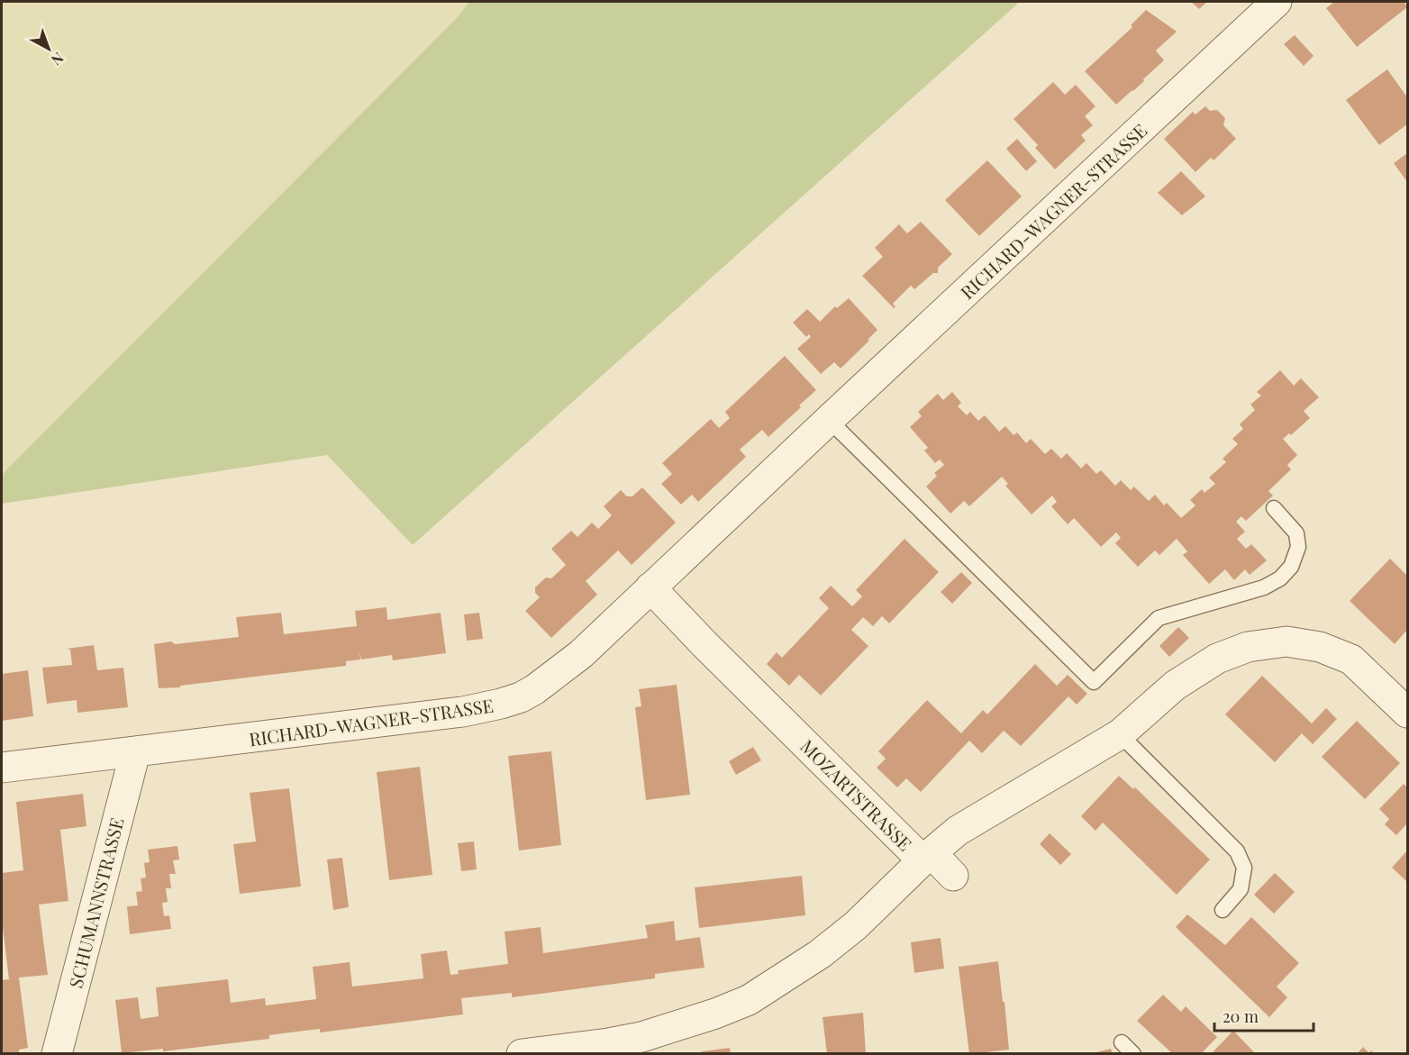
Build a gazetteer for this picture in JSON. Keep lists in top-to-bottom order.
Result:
{
  "streets": {
    "street": ["RICHARD-WAGNER-STRASSE", "MOZARTSTRASSE", "SCHUMANNSTRASSE"]
  },
  "crossings": [
    ["RICHARD-WAGNER-STRASSE", "MOZARTSTRASSE"],
    ["RICHARD-WAGNER-STRASSE", "SCHUMANNSTRASSE"]
  ],
  "scale_bar": "20 m",
  "north": "bottom right"
}
